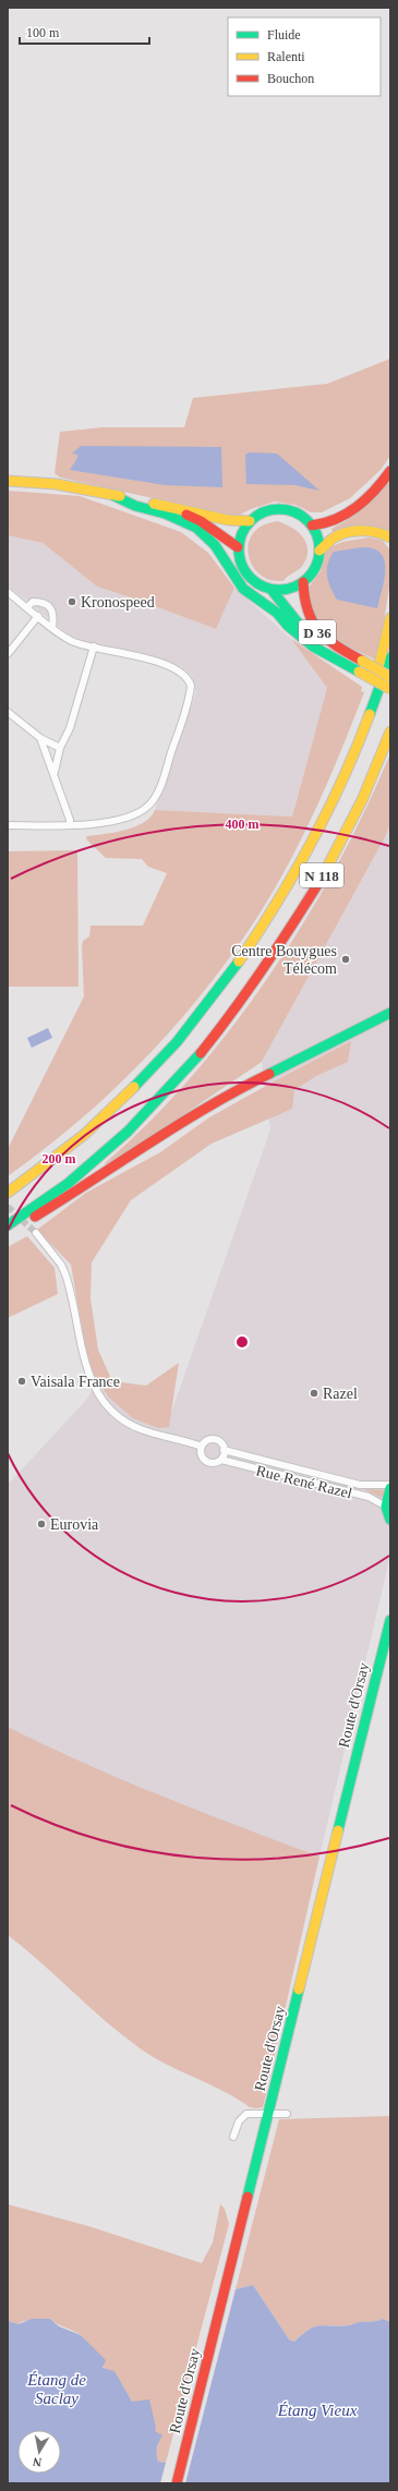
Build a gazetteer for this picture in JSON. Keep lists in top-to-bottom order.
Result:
{
  "streets": {
    "main road": ["D 36", "N 118", "Route d'Orsay"],
    "street": ["Rue René Razel"]
  },
  "water": ["Étang de Saclay", "Étang Vieux"],
  "places": [
    "Kronospeed",
    "Centre Bouygues Télécom",
    "Vaisala France",
    "Razel",
    "Eurovia"
  ],
  "legend": ["Fluide", "Ralenti", "Bouchon"],
  "scale_bar": "100 m",
  "north": "bottom",
  "rings": ["400 m", "200 m"]
}
